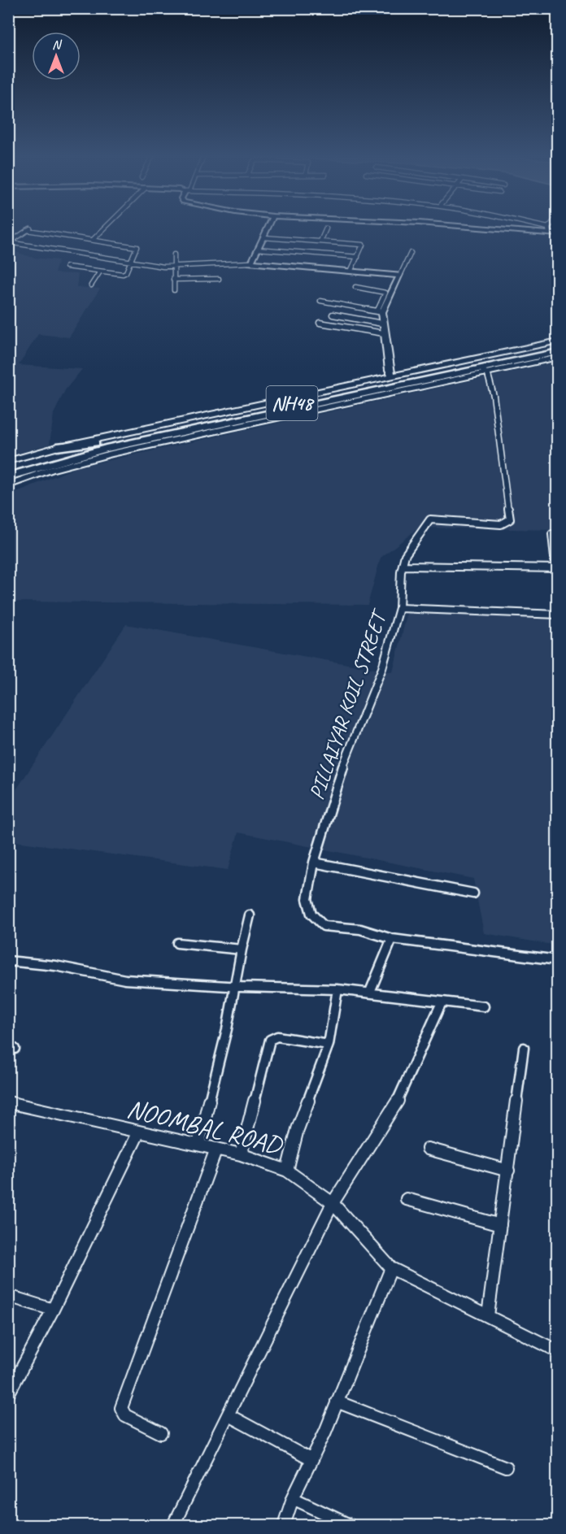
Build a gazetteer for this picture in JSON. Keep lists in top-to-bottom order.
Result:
{
  "streets": {
    "highway": ["NH48"],
    "street": ["PILLAIYAR KOIL STREET", "NOOMBAL ROAD"]
  },
  "crossings": [
    ["NH48", "PILLAIYAR KOIL STREET"]
  ],
  "north": "top"
}
